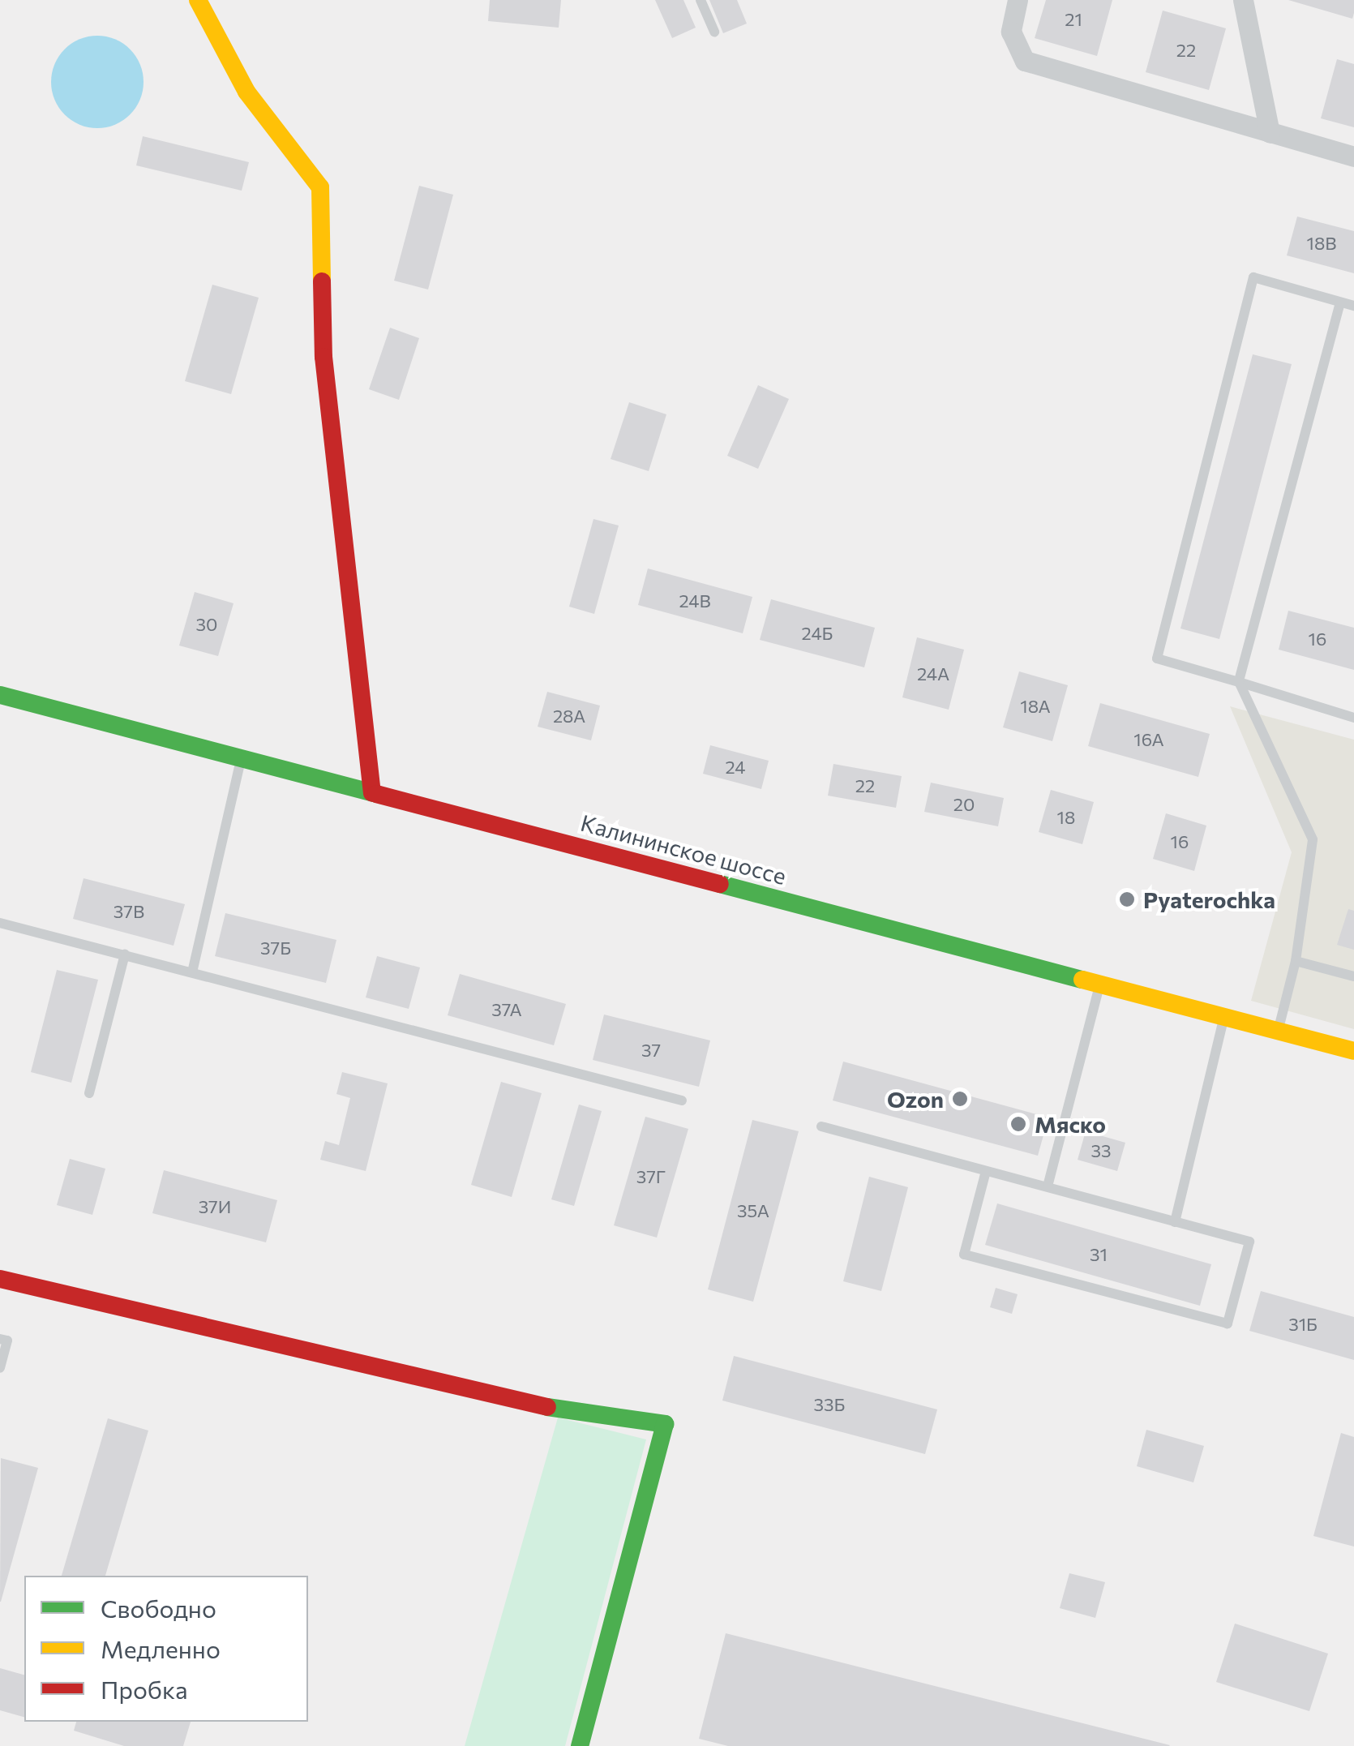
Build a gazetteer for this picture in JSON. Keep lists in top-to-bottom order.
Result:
{
  "streets": {
    "street": ["Калининское шоссе"]
  },
  "places": ["Pyaterochka", "Ozon", "Мяско"],
  "house_numbers": [
    "21",
    "22",
    "18В",
    "24В",
    "30",
    "24Б",
    "16",
    "24А",
    "18А",
    "28А",
    "16А",
    "24",
    "22",
    "20",
    "18",
    "16",
    "37В",
    "37Б",
    "37А",
    "37",
    "33",
    "37Г",
    "37И",
    "35А",
    "31",
    "31Б",
    "33Б"
  ],
  "legend": ["Свободно", "Медленно", "Пробка"]
}
